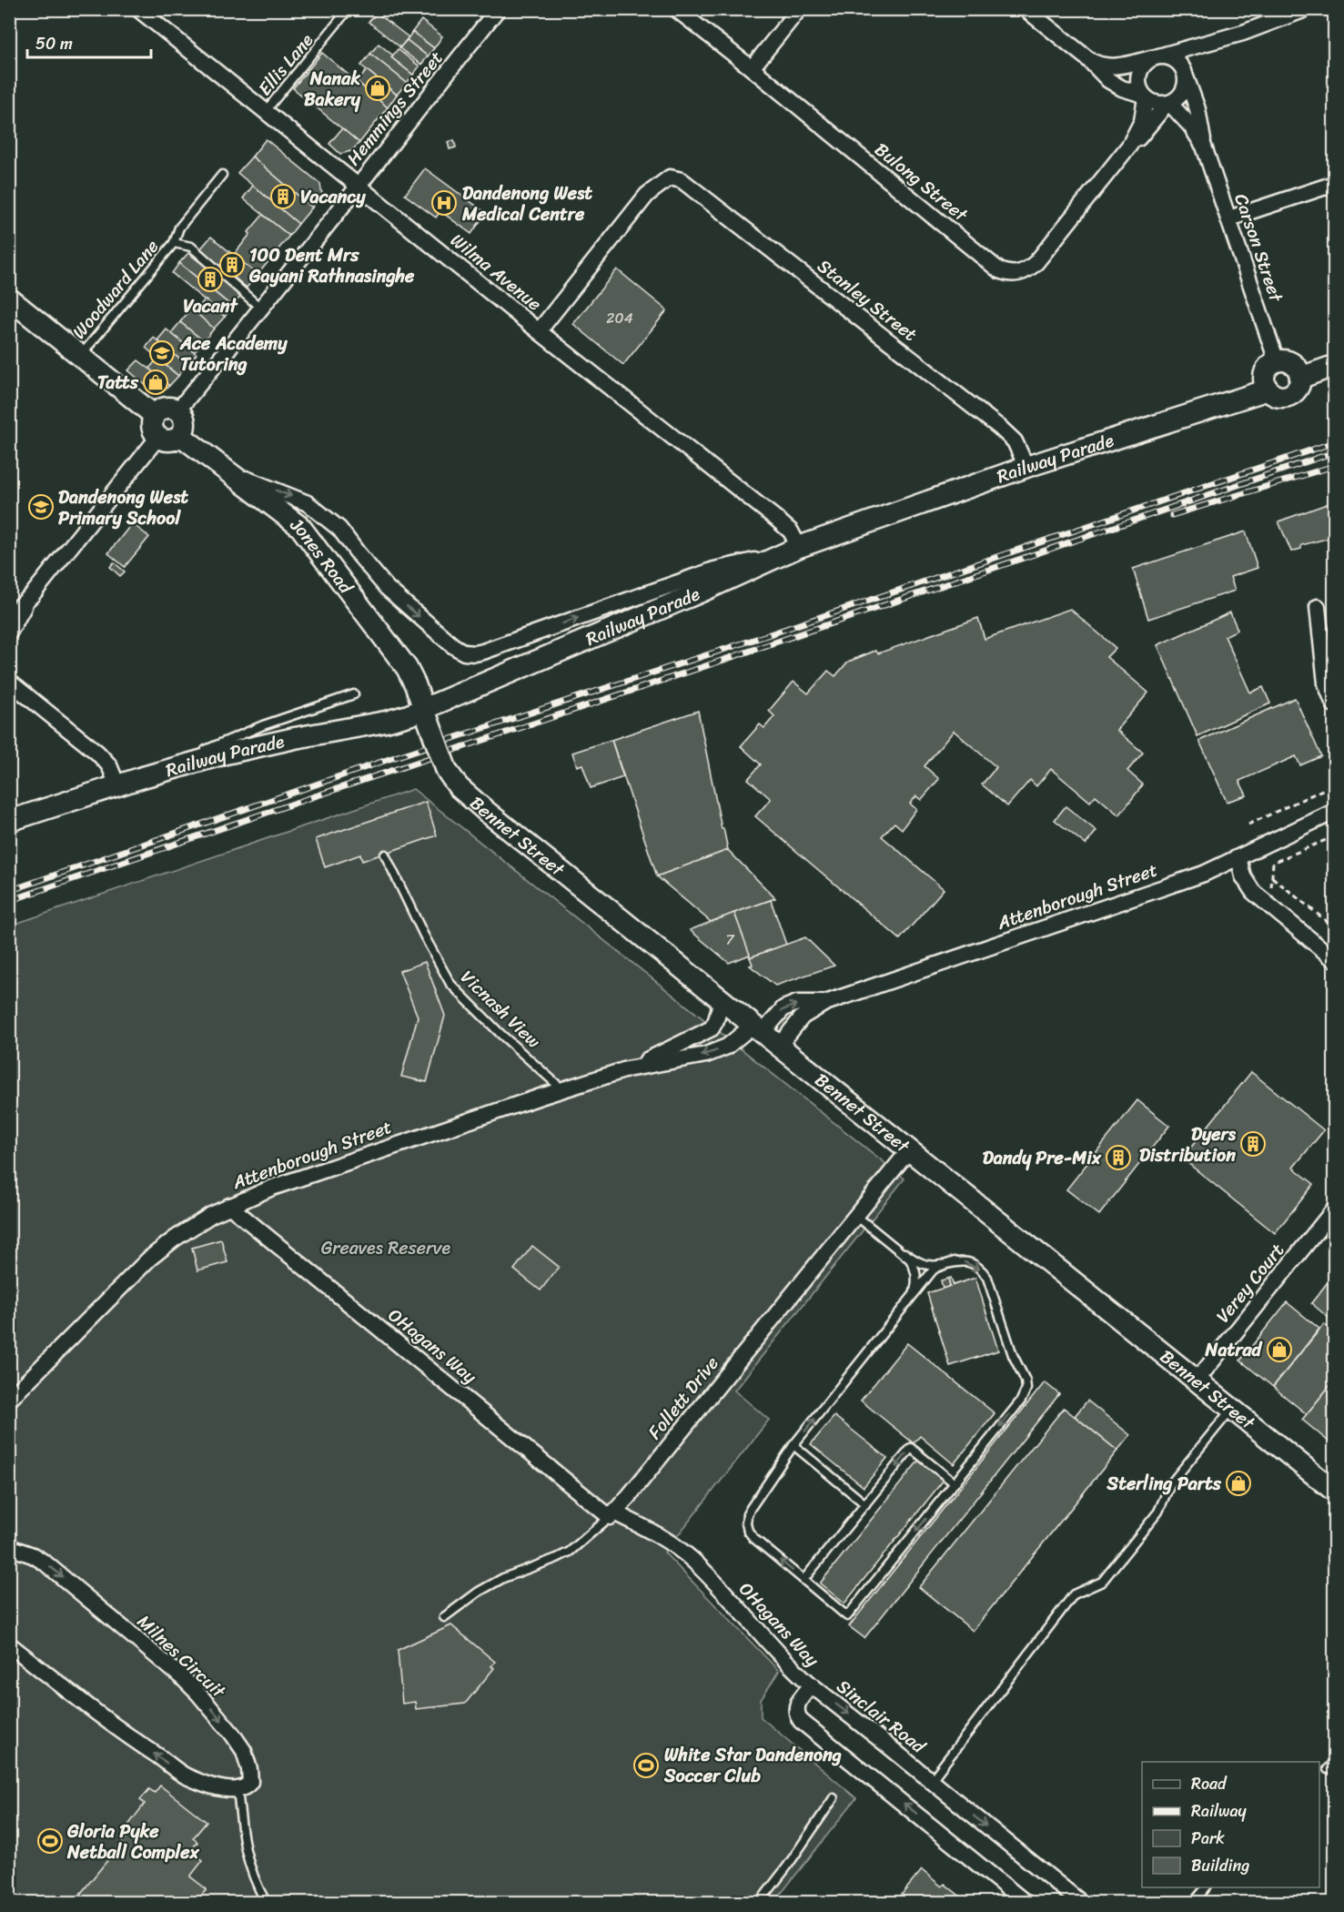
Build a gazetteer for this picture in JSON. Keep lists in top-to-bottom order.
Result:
{
  "streets": {
    "main road": ["Railway Parade", "Jones Road", "Bennet Street"],
    "street": [
      "Hemmings Street",
      "Bulong Street",
      "Carson Street",
      "Wilma Avenue",
      "Stanley Street",
      "Attenborough Street",
      "Verey Court",
      "OHagans Way",
      "Follett Drive",
      "Milnes Circuit",
      "Sinclair Road"
    ],
    "lane": ["Ellis Lane", "Woodward Lane", "Vicnash View"]
  },
  "crossings": [
    ["Ellis Lane", "Wilma Avenue"],
    ["Hemmings Street", "Wilma Avenue"],
    ["Hemmings Street", "Woodward Lane"],
    ["Hemmings Street", "Jones Road"],
    ["Bulong Street", "Carson Street"],
    ["Carson Street", "Railway Parade"],
    ["Wilma Avenue", "Stanley Street"],
    ["Wilma Avenue", "Railway Parade"],
    ["Stanley Street", "Railway Parade"],
    ["Railway Parade", "Jones Road"],
    ["Railway Parade", "Bennet Street"],
    ["Jones Road", "Bennet Street"],
    ["Bennet Street", "Attenborough Street"],
    ["Bennet Street", "Verey Court"],
    ["Bennet Street", "Follett Drive"],
    ["Attenborough Street", "Vicnash View"],
    ["Attenborough Street", "OHagans Way"],
    ["OHagans Way", "Follett Drive"],
    ["OHagans Way", "Sinclair Road"]
  ],
  "parks": ["Greaves Reserve"],
  "places": {
    "shop": [
      "Nanak Bakery",
      "Tatts",
      "Natrad",
      "Sterling Parts"
    ],
    "building": [
      "Vacancy",
      "100 Dent Mrs Gayani Rathnasinghe",
      "Vacant",
      "Dyers Distribution",
      "Dandy Pre-Mix"
    ],
    "hospital": ["Dandenong West Medical Centre"],
    "school or university": ["Ace Academy Tutoring", "Dandenong West Primary School"],
    "sports": ["White Star Dandenong Soccer Club", "Gloria Pyke Netball Complex"]
  },
  "house_numbers": ["204", "7"],
  "legend": [
    "Road",
    "Railway",
    "Park",
    "Building"
  ],
  "scale_bar": "50 m"
}
